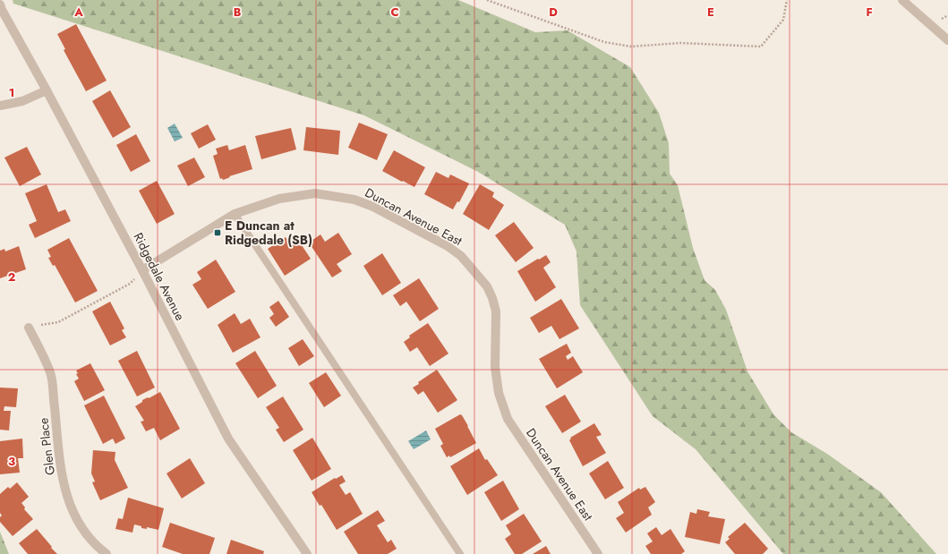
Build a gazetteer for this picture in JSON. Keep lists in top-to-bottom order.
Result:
{
  "streets": {
    "street": ["Duncan Avenue East", "Ridgedale Avenue", "Glen Place"]
  },
  "crossings": [
    ["Duncan Avenue East", "Ridgedale Avenue"]
  ],
  "places": {
    "transit": ["E Duncan at Ridgedale (SB)"]
  },
  "grid": {
    "columns": [
      "A",
      "B",
      "C",
      "D",
      "E",
      "F"
    ],
    "rows": ["1", "2", "3"]
  }
}
